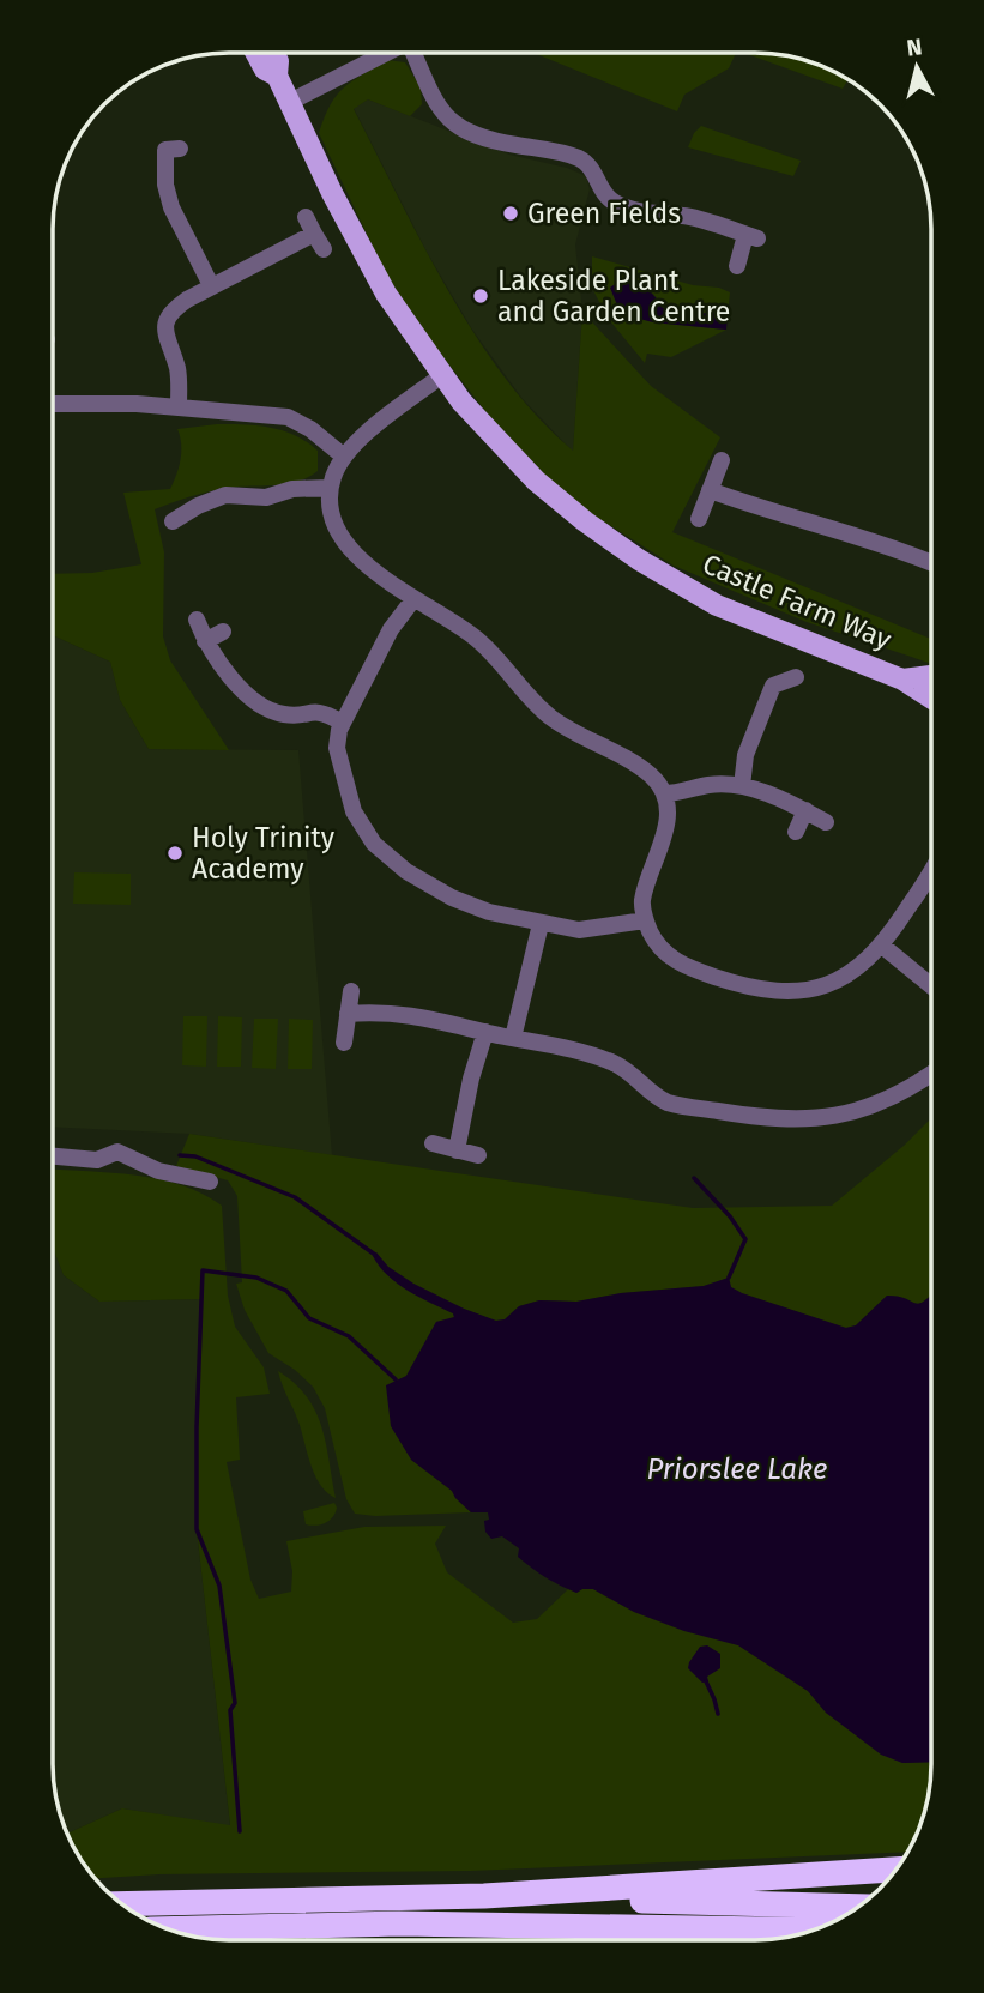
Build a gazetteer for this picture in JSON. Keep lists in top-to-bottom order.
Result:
{
  "streets": {
    "main road": ["Castle Farm Way"]
  },
  "water": ["Priorslee Lake"],
  "places": ["Green Fields", "Lakeside Plant and Garden Centre", "Holy Trinity Academy"],
  "north": "top"
}
